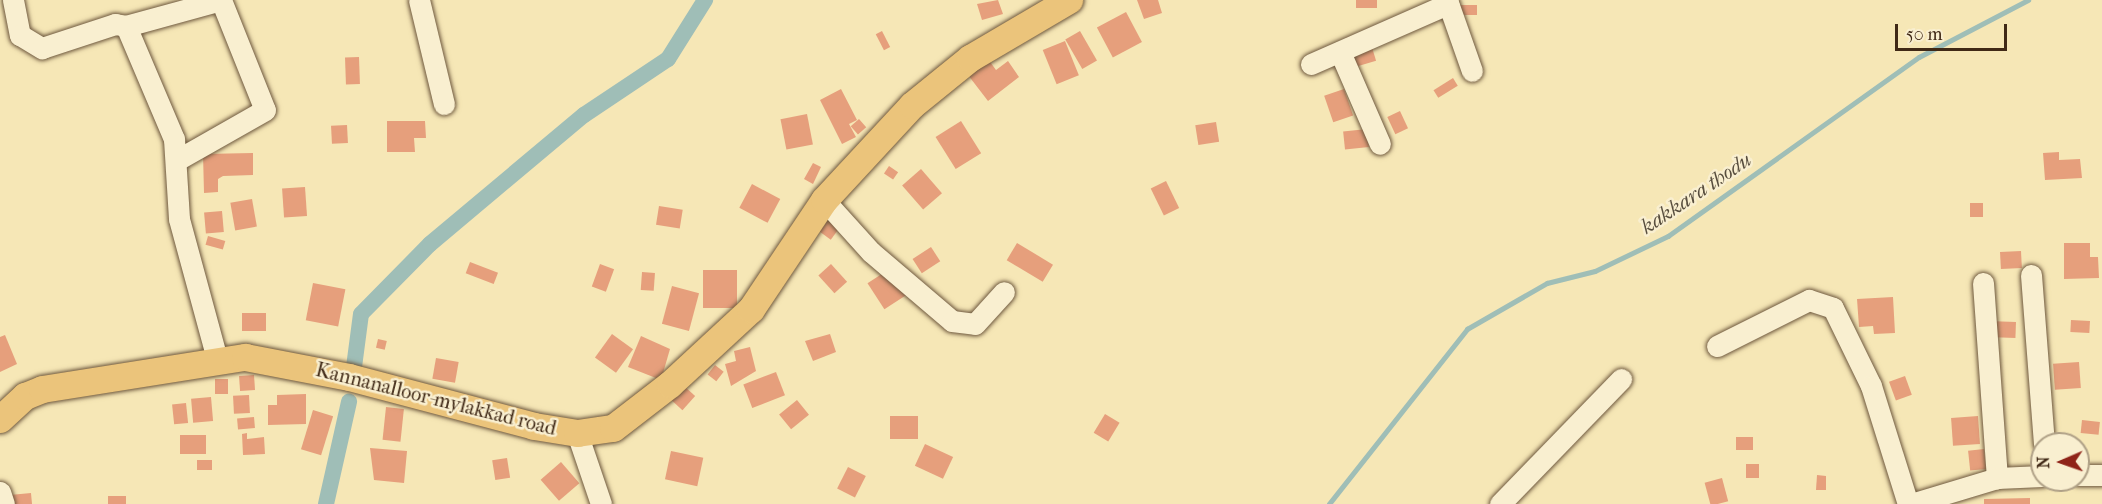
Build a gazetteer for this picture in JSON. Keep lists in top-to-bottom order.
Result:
{
  "streets": {
    "main road": ["Kannanalloor-mylakkad road"]
  },
  "water": ["kakkara thodu"],
  "scale_bar": "50 m",
  "north": "left"
}
